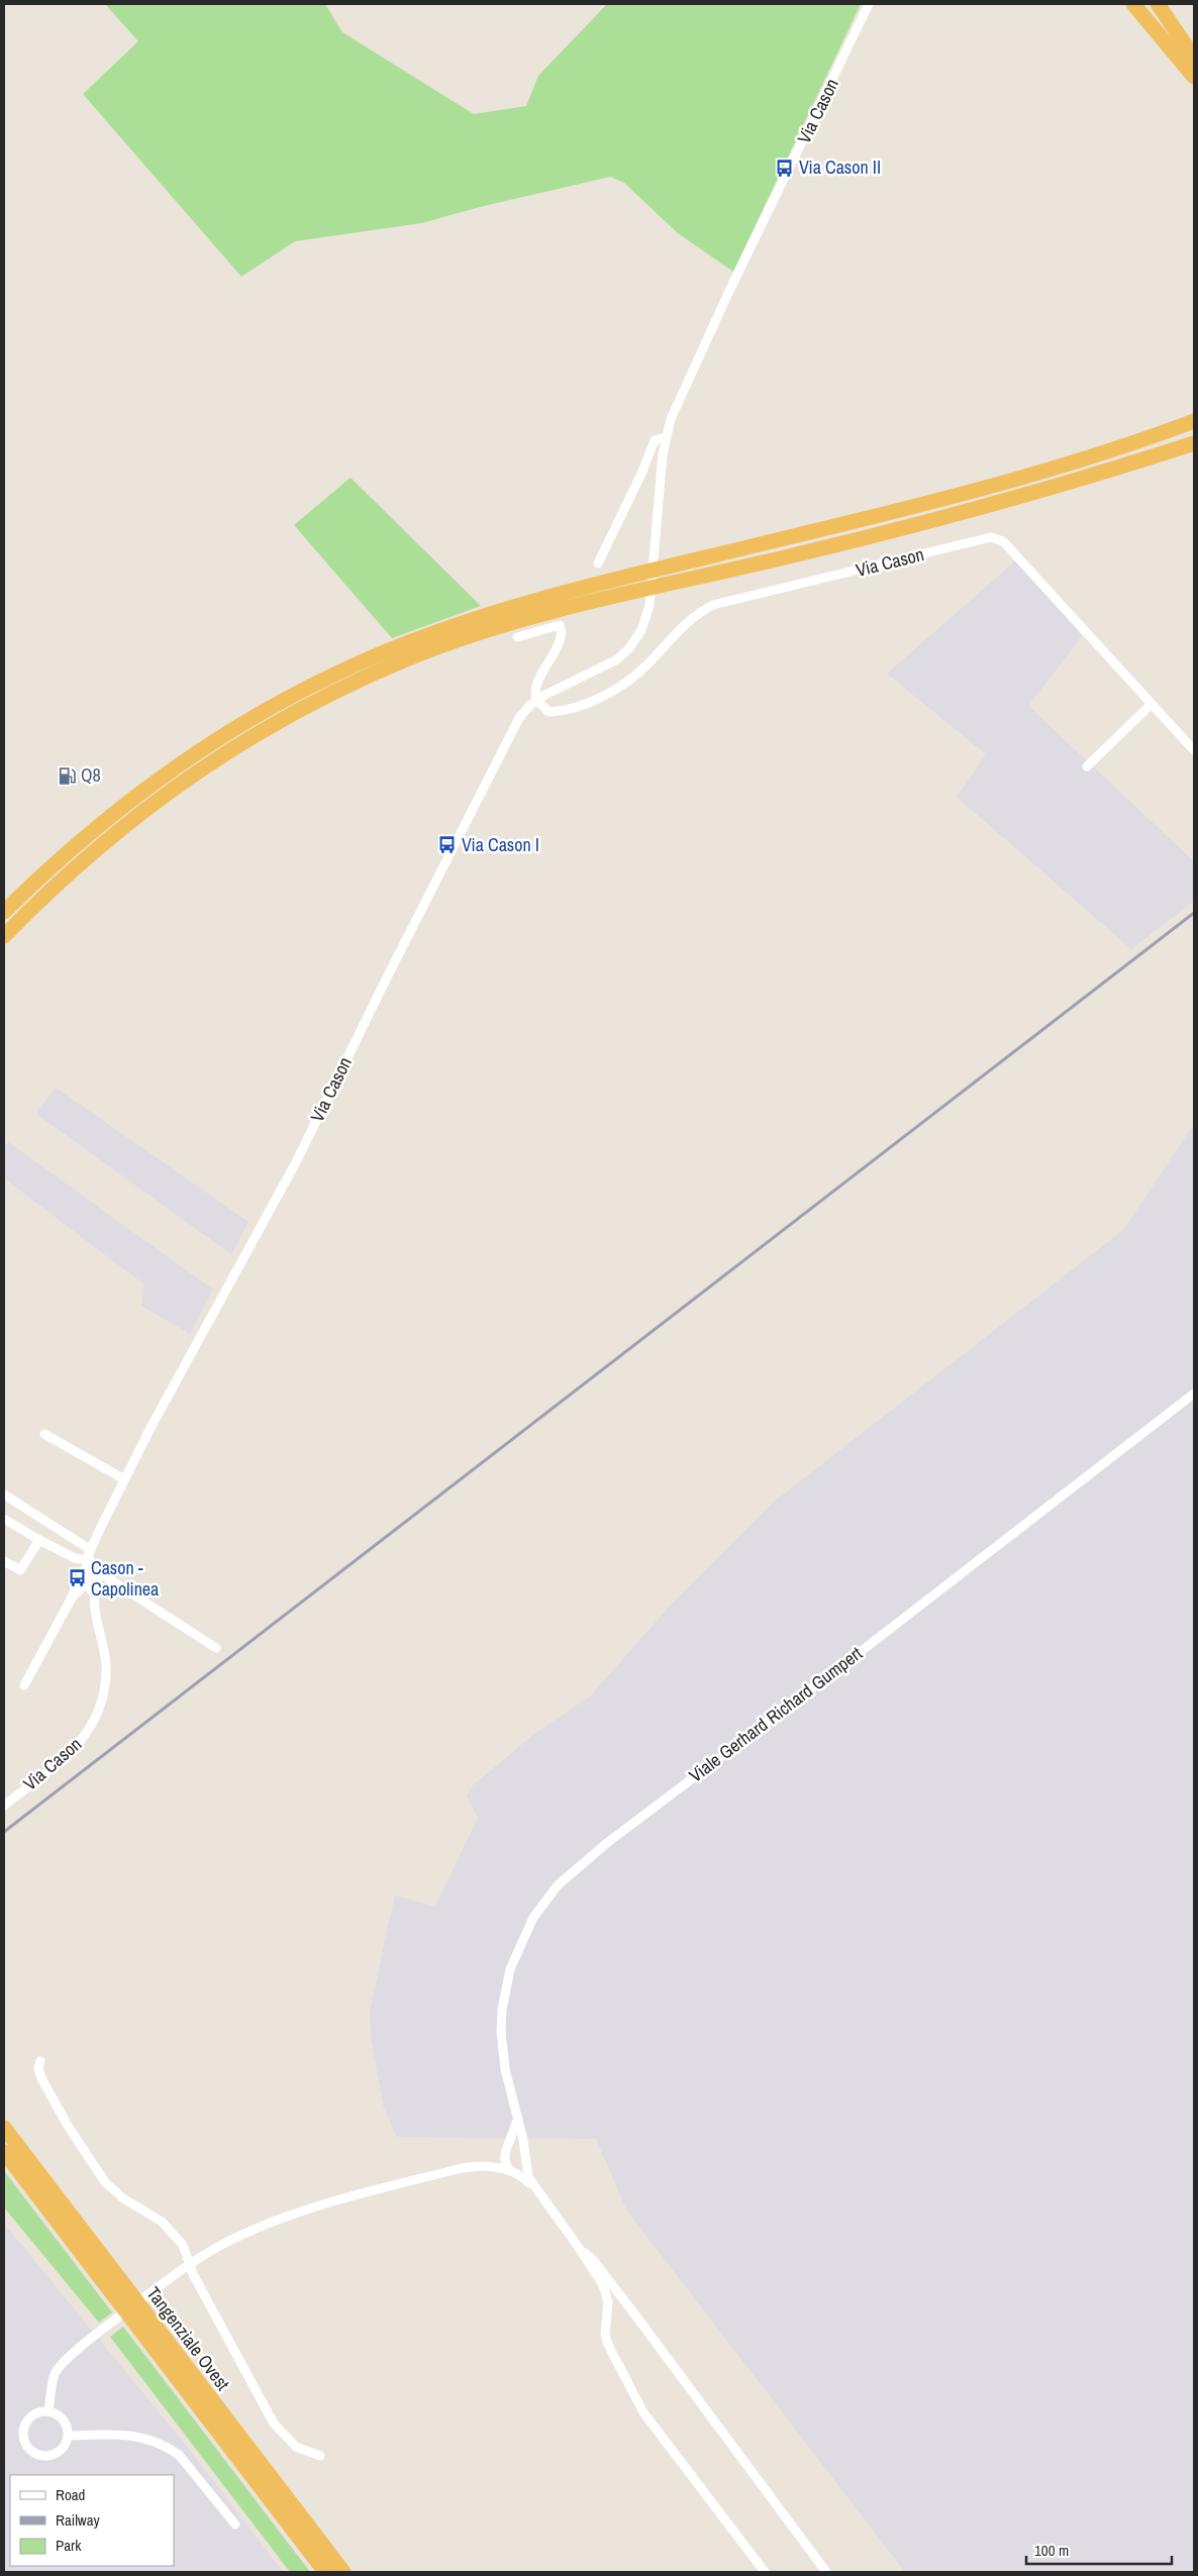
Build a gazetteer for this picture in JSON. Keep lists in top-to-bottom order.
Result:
{
  "streets": {
    "highway": ["Tangenziale Ovest"],
    "street": ["Via Cason", "Viale Gerhard Richard Gumpert"]
  },
  "places": {
    "bus stop": ["Via Cason II", "Via Cason I", "Cason - Capolinea"],
    "fuel station": ["Q8"]
  },
  "legend": ["Road", "Railway", "Park"],
  "scale_bar": "100 m"
}
